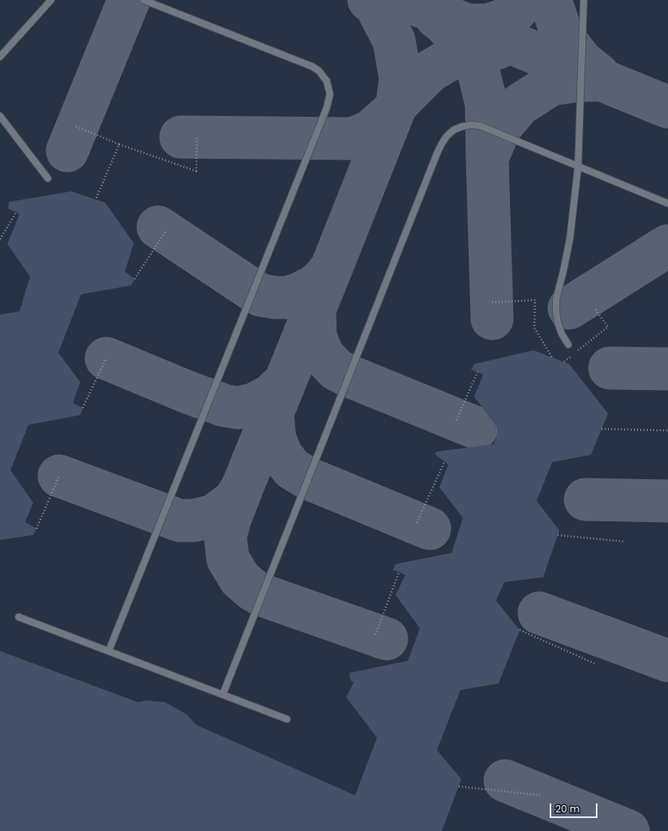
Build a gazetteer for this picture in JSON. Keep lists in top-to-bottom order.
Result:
{
  "scale_bar": "20 m"
}
